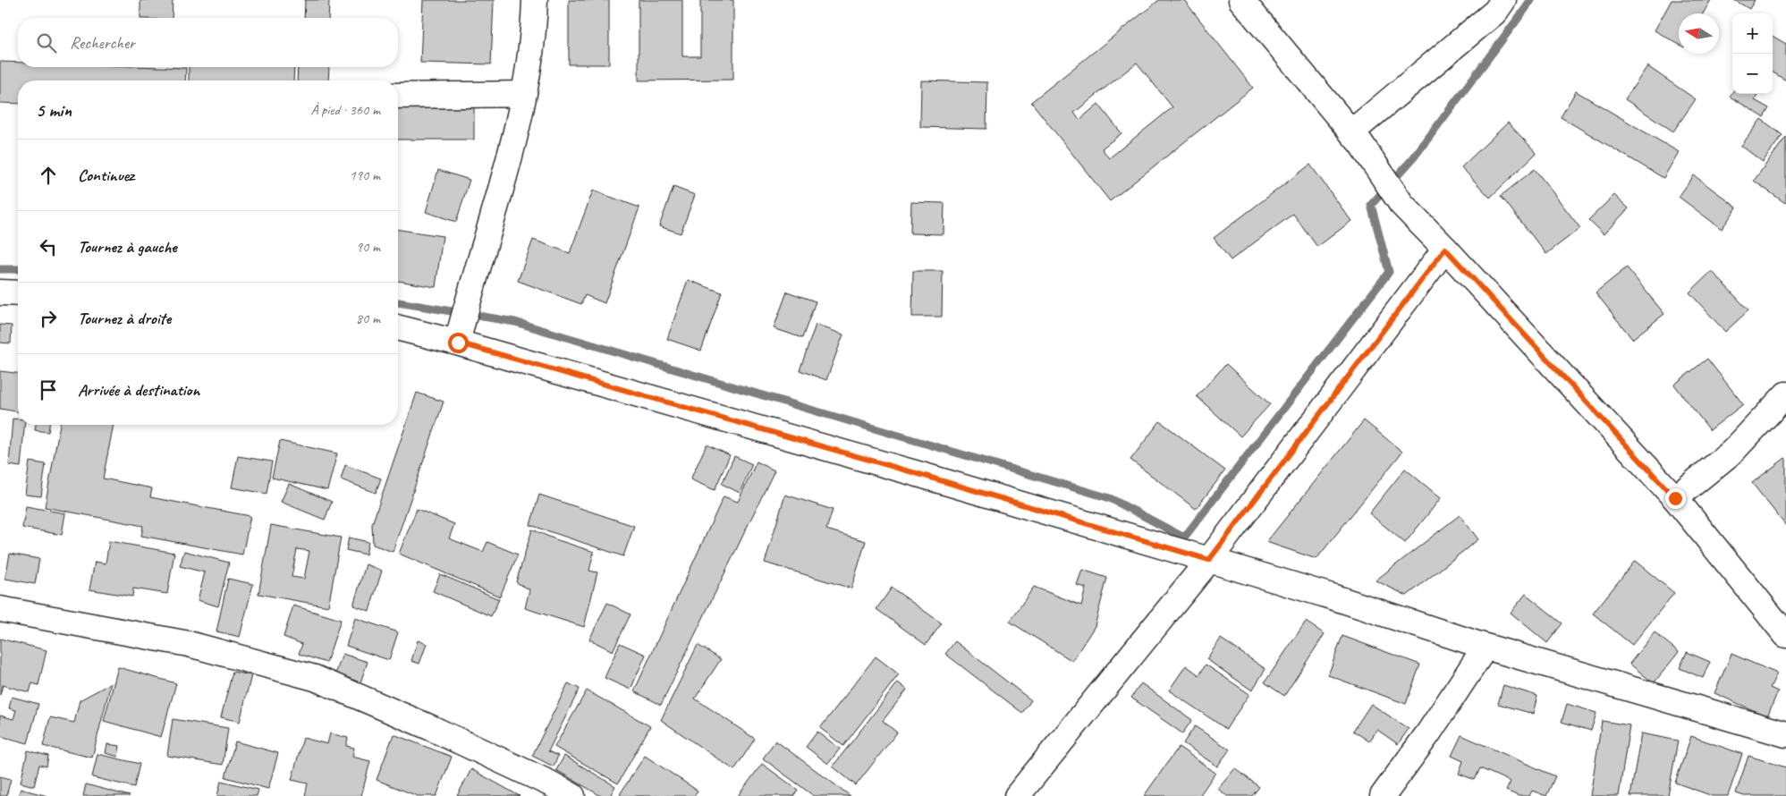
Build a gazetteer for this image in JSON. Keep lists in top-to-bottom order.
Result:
{
  "north": "left",
  "page": {
    "map_buttons": ["+", "−"],
    "search": "Rechercher",
    "heading": ["5 min", "À pied · 360 m"],
    "list": [
      ["Continuez", "190 m"],
      ["Tournez à gauche", "90 m"],
      ["Tournez à droite", "80 m"],
      "Arrivée à destination"
    ]
  }
}
